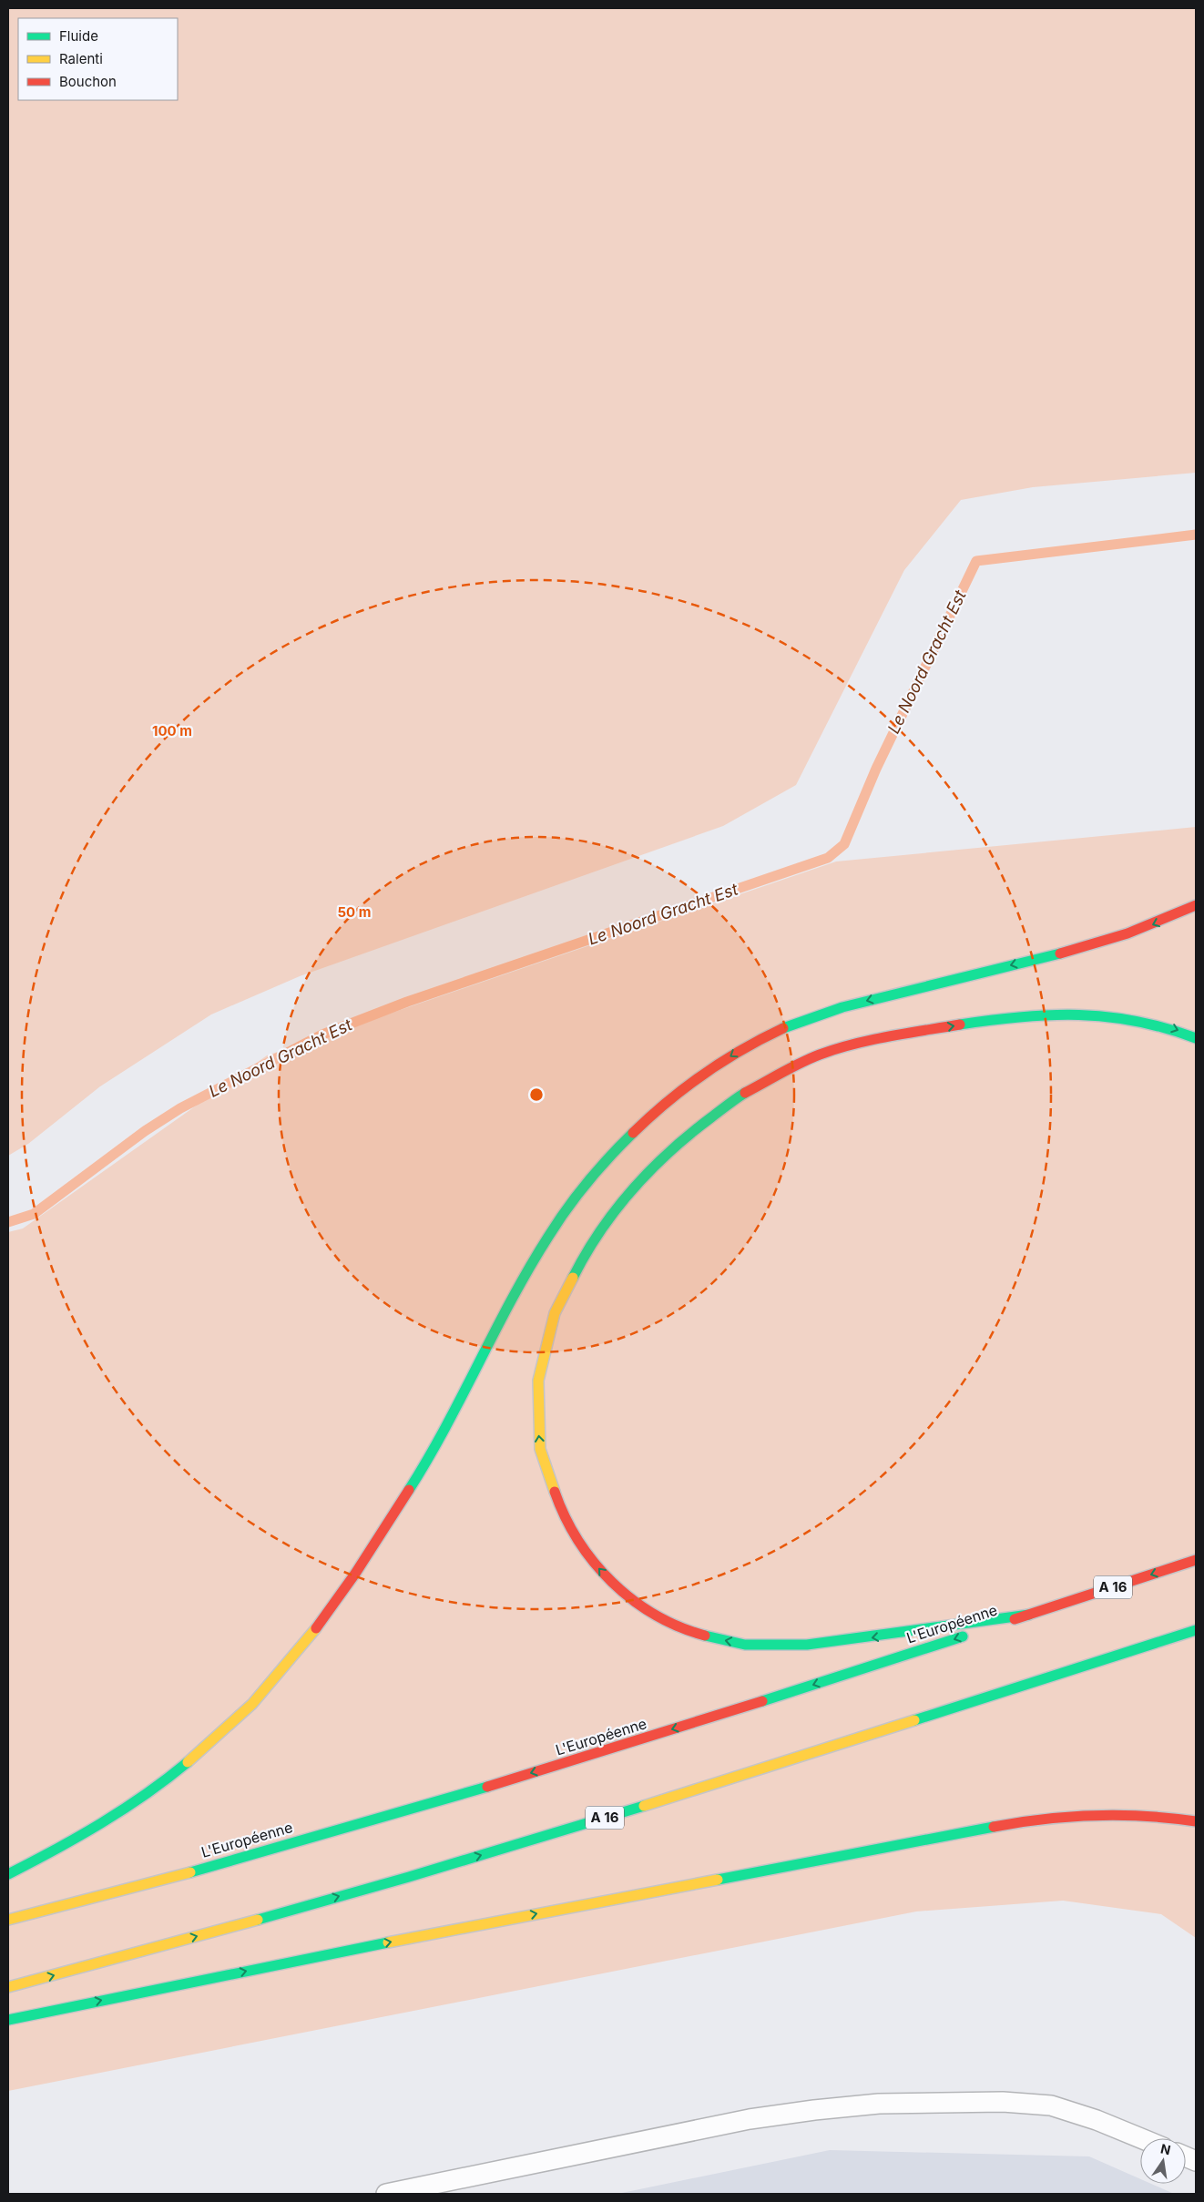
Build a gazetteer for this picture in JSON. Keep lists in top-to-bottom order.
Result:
{
  "streets": {
    "highway": ["A 16", "L'Européenne"]
  },
  "water": ["Le Noord Gracht Est"],
  "legend": ["Fluide", "Ralenti", "Bouchon"],
  "north": "top",
  "rings": ["100 m", "50 m"]
}
